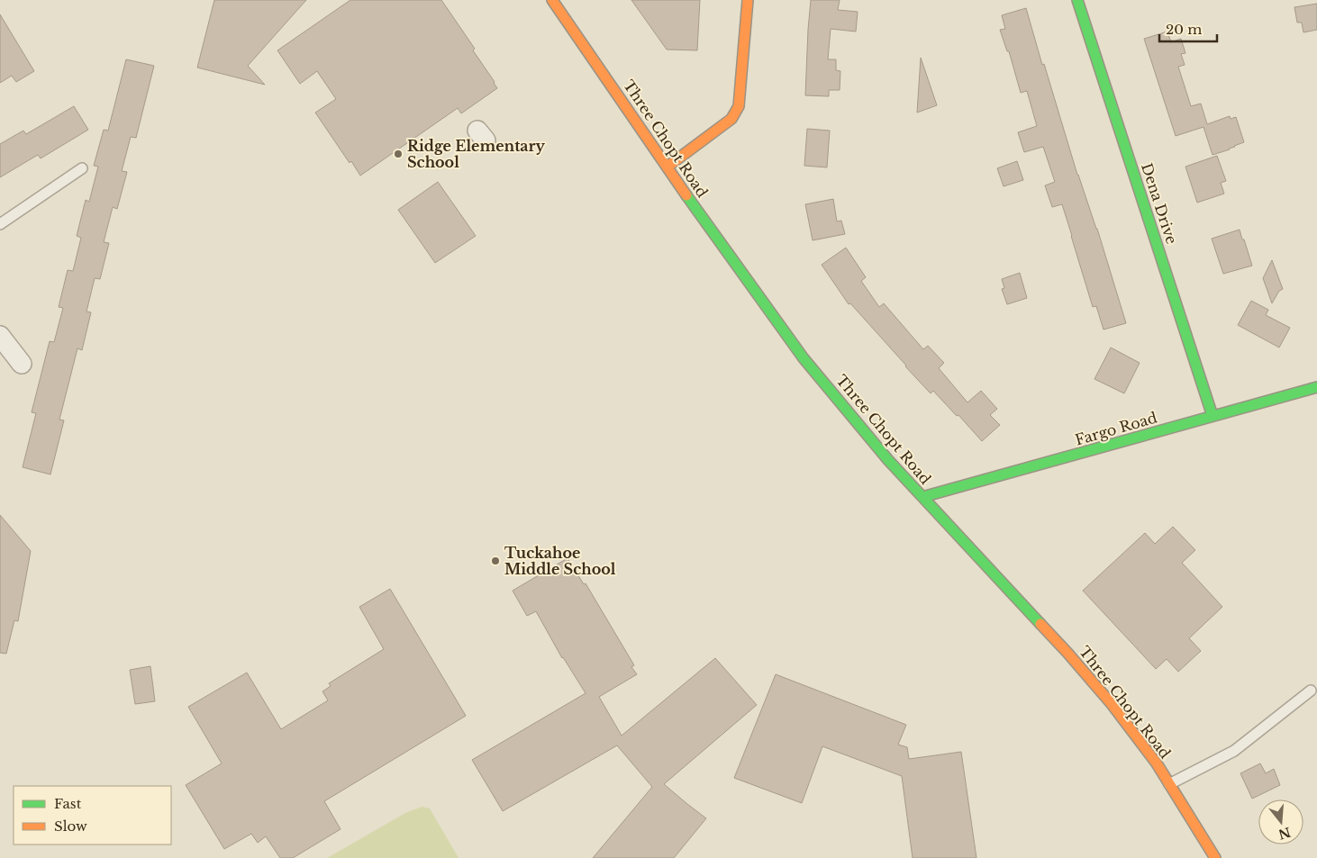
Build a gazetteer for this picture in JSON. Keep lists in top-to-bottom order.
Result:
{
  "streets": {
    "main road": ["Three Chopt Road", "Dena Drive", "Fargo Road"]
  },
  "crossings": [
    ["Three Chopt Road", "Fargo Road"],
    ["Dena Drive", "Fargo Road"]
  ],
  "places": ["Ridge Elementary School", "Tuckahoe Middle School"],
  "legend": ["Fast", "Slow"],
  "scale_bar": "20 m",
  "north": "bottom"
}
